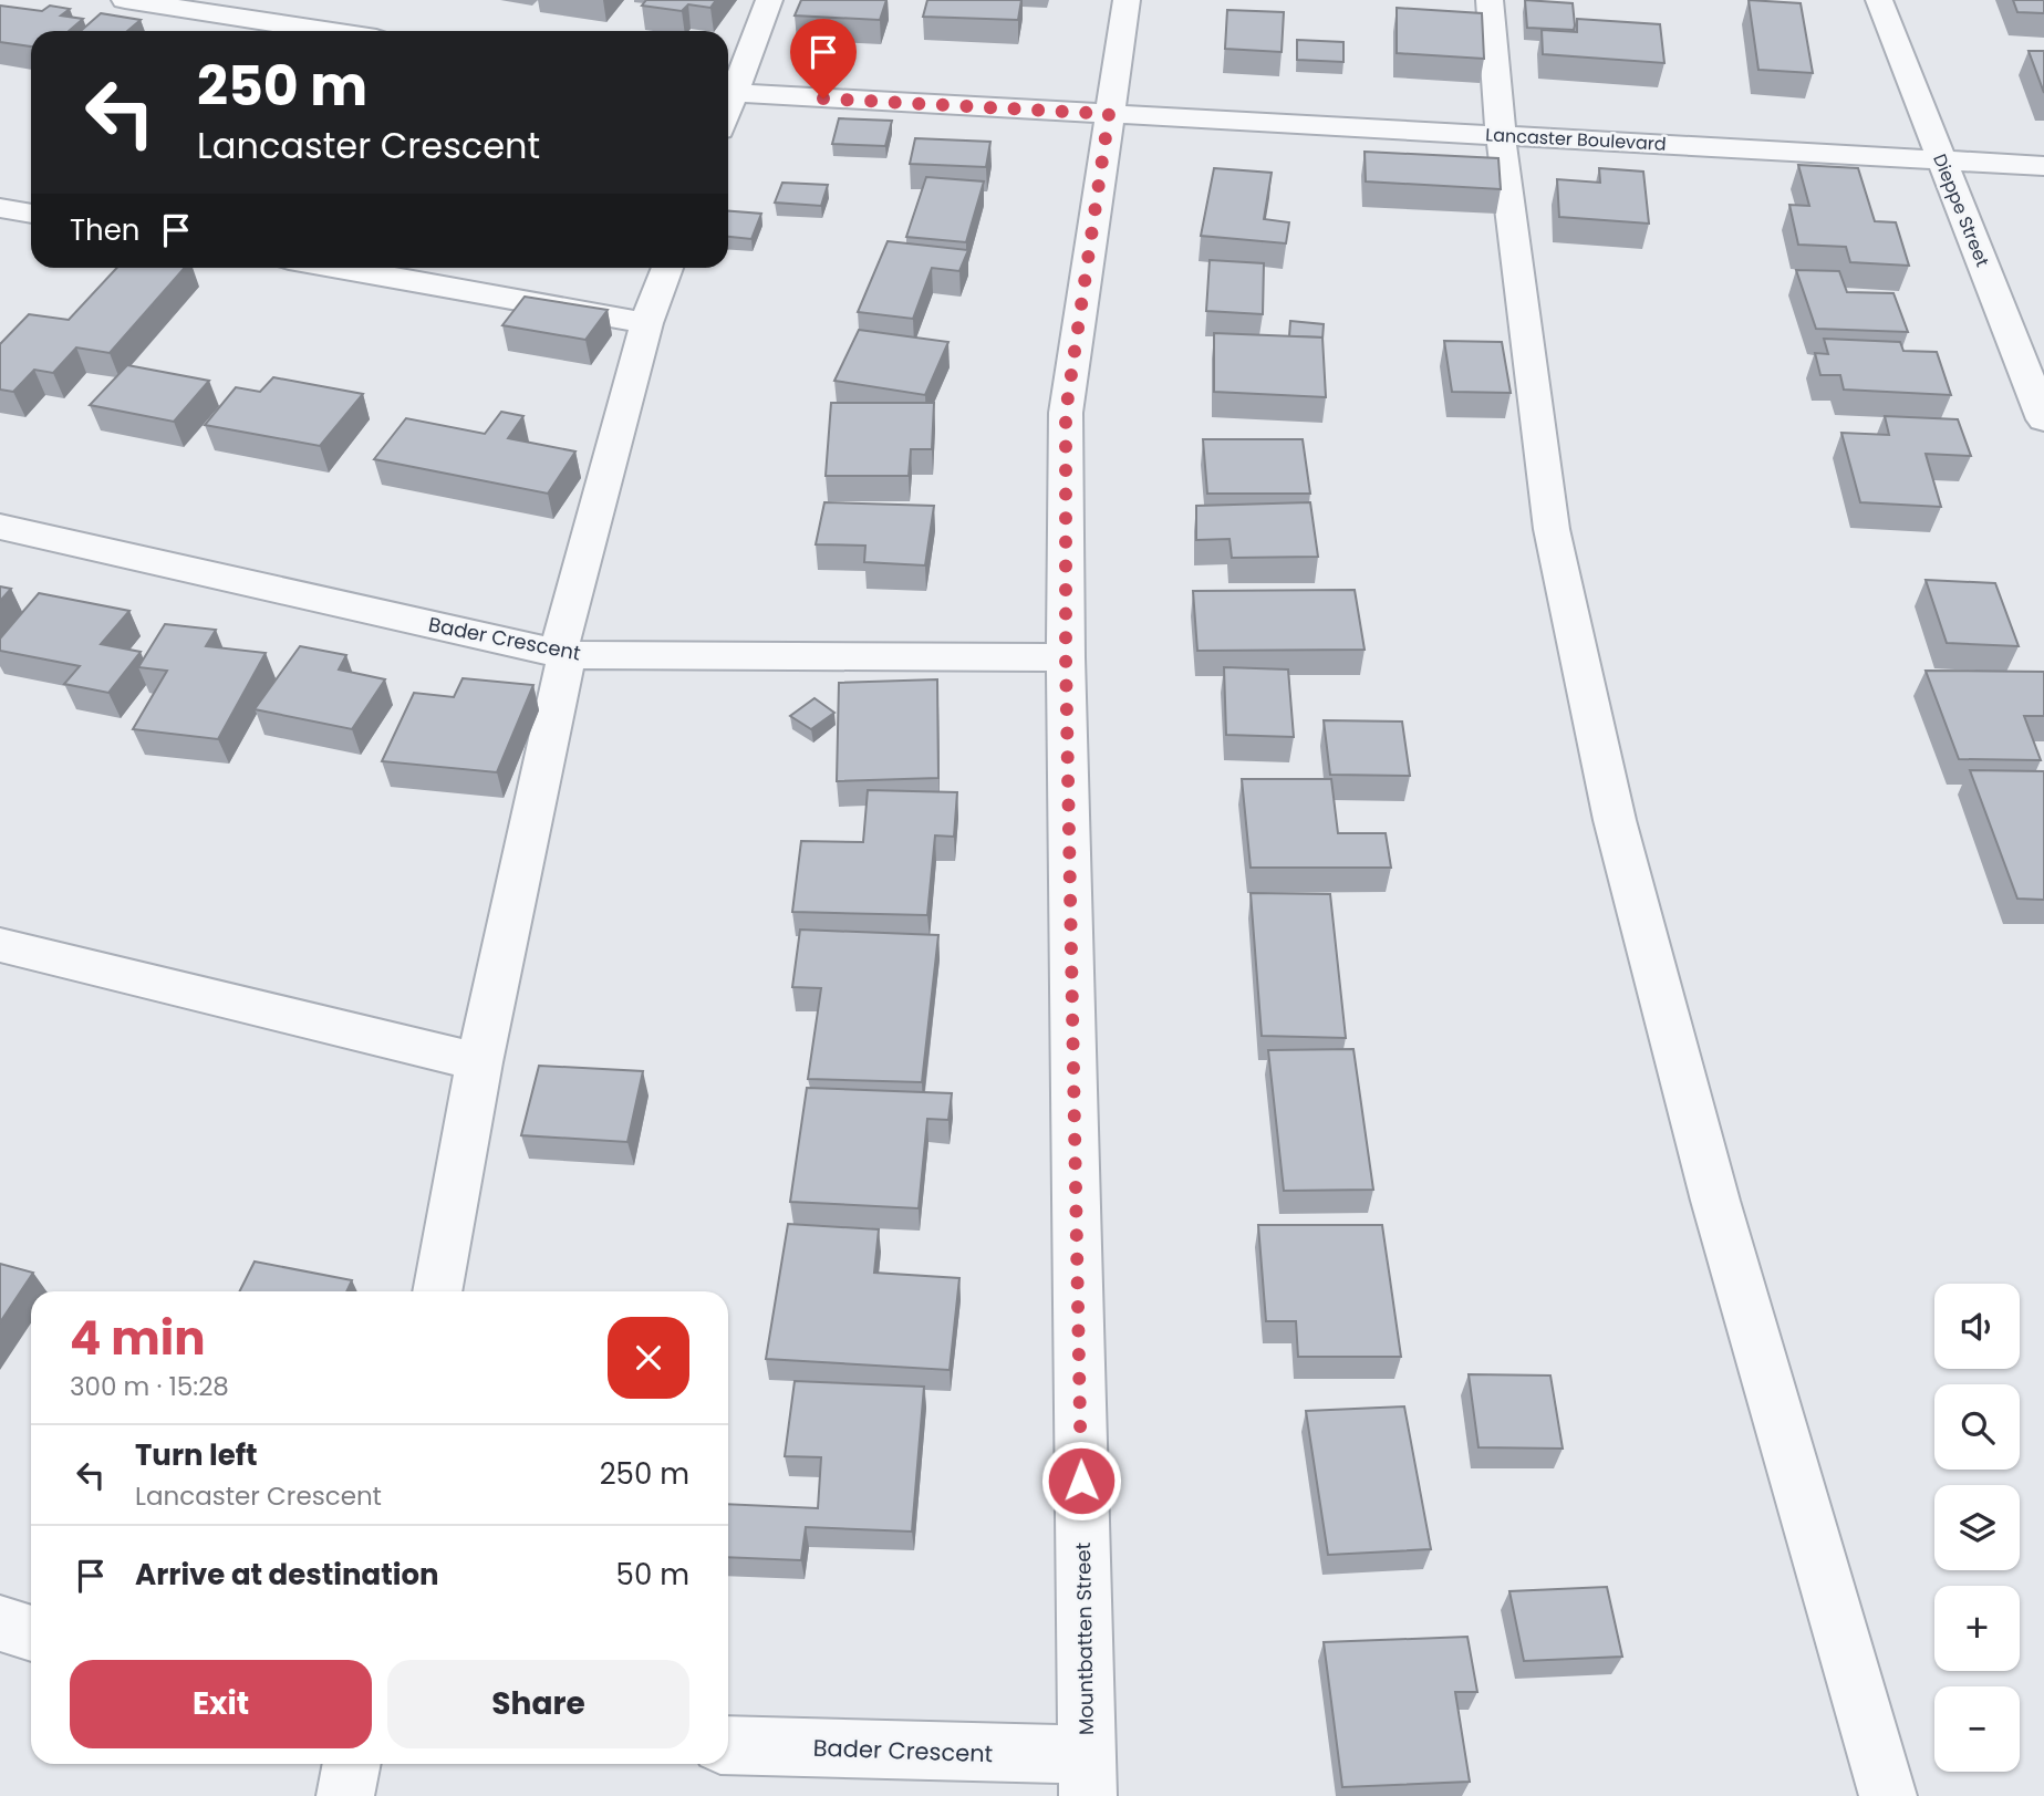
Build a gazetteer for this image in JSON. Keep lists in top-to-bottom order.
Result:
{
  "streets": {
    "street": [
      "Lancaster Boulevard",
      "Dieppe Street",
      "Bader Crescent",
      "Mountbatten Street"
    ]
  },
  "crossings": [
    ["Lancaster Boulevard", "Dieppe Street"],
    ["Lancaster Boulevard", "Mountbatten Street"],
    ["Bader Crescent", "Mountbatten Street"]
  ],
  "page": {
    "turn": ["250 m", "Lancaster Crescent"],
    "then": "Then",
    "map_buttons": ["+", "−"],
    "heading": ["4 min", "300 m · 15:28"],
    "list": [
      {
        "name": "Turn left",
        "note": "Lancaster Crescent",
        "value": "250 m"
      },
      {
        "name": "Arrive at destination",
        "value": "50 m"
      }
    ],
    "buttons": ["Exit", "Share"]
  }
}
